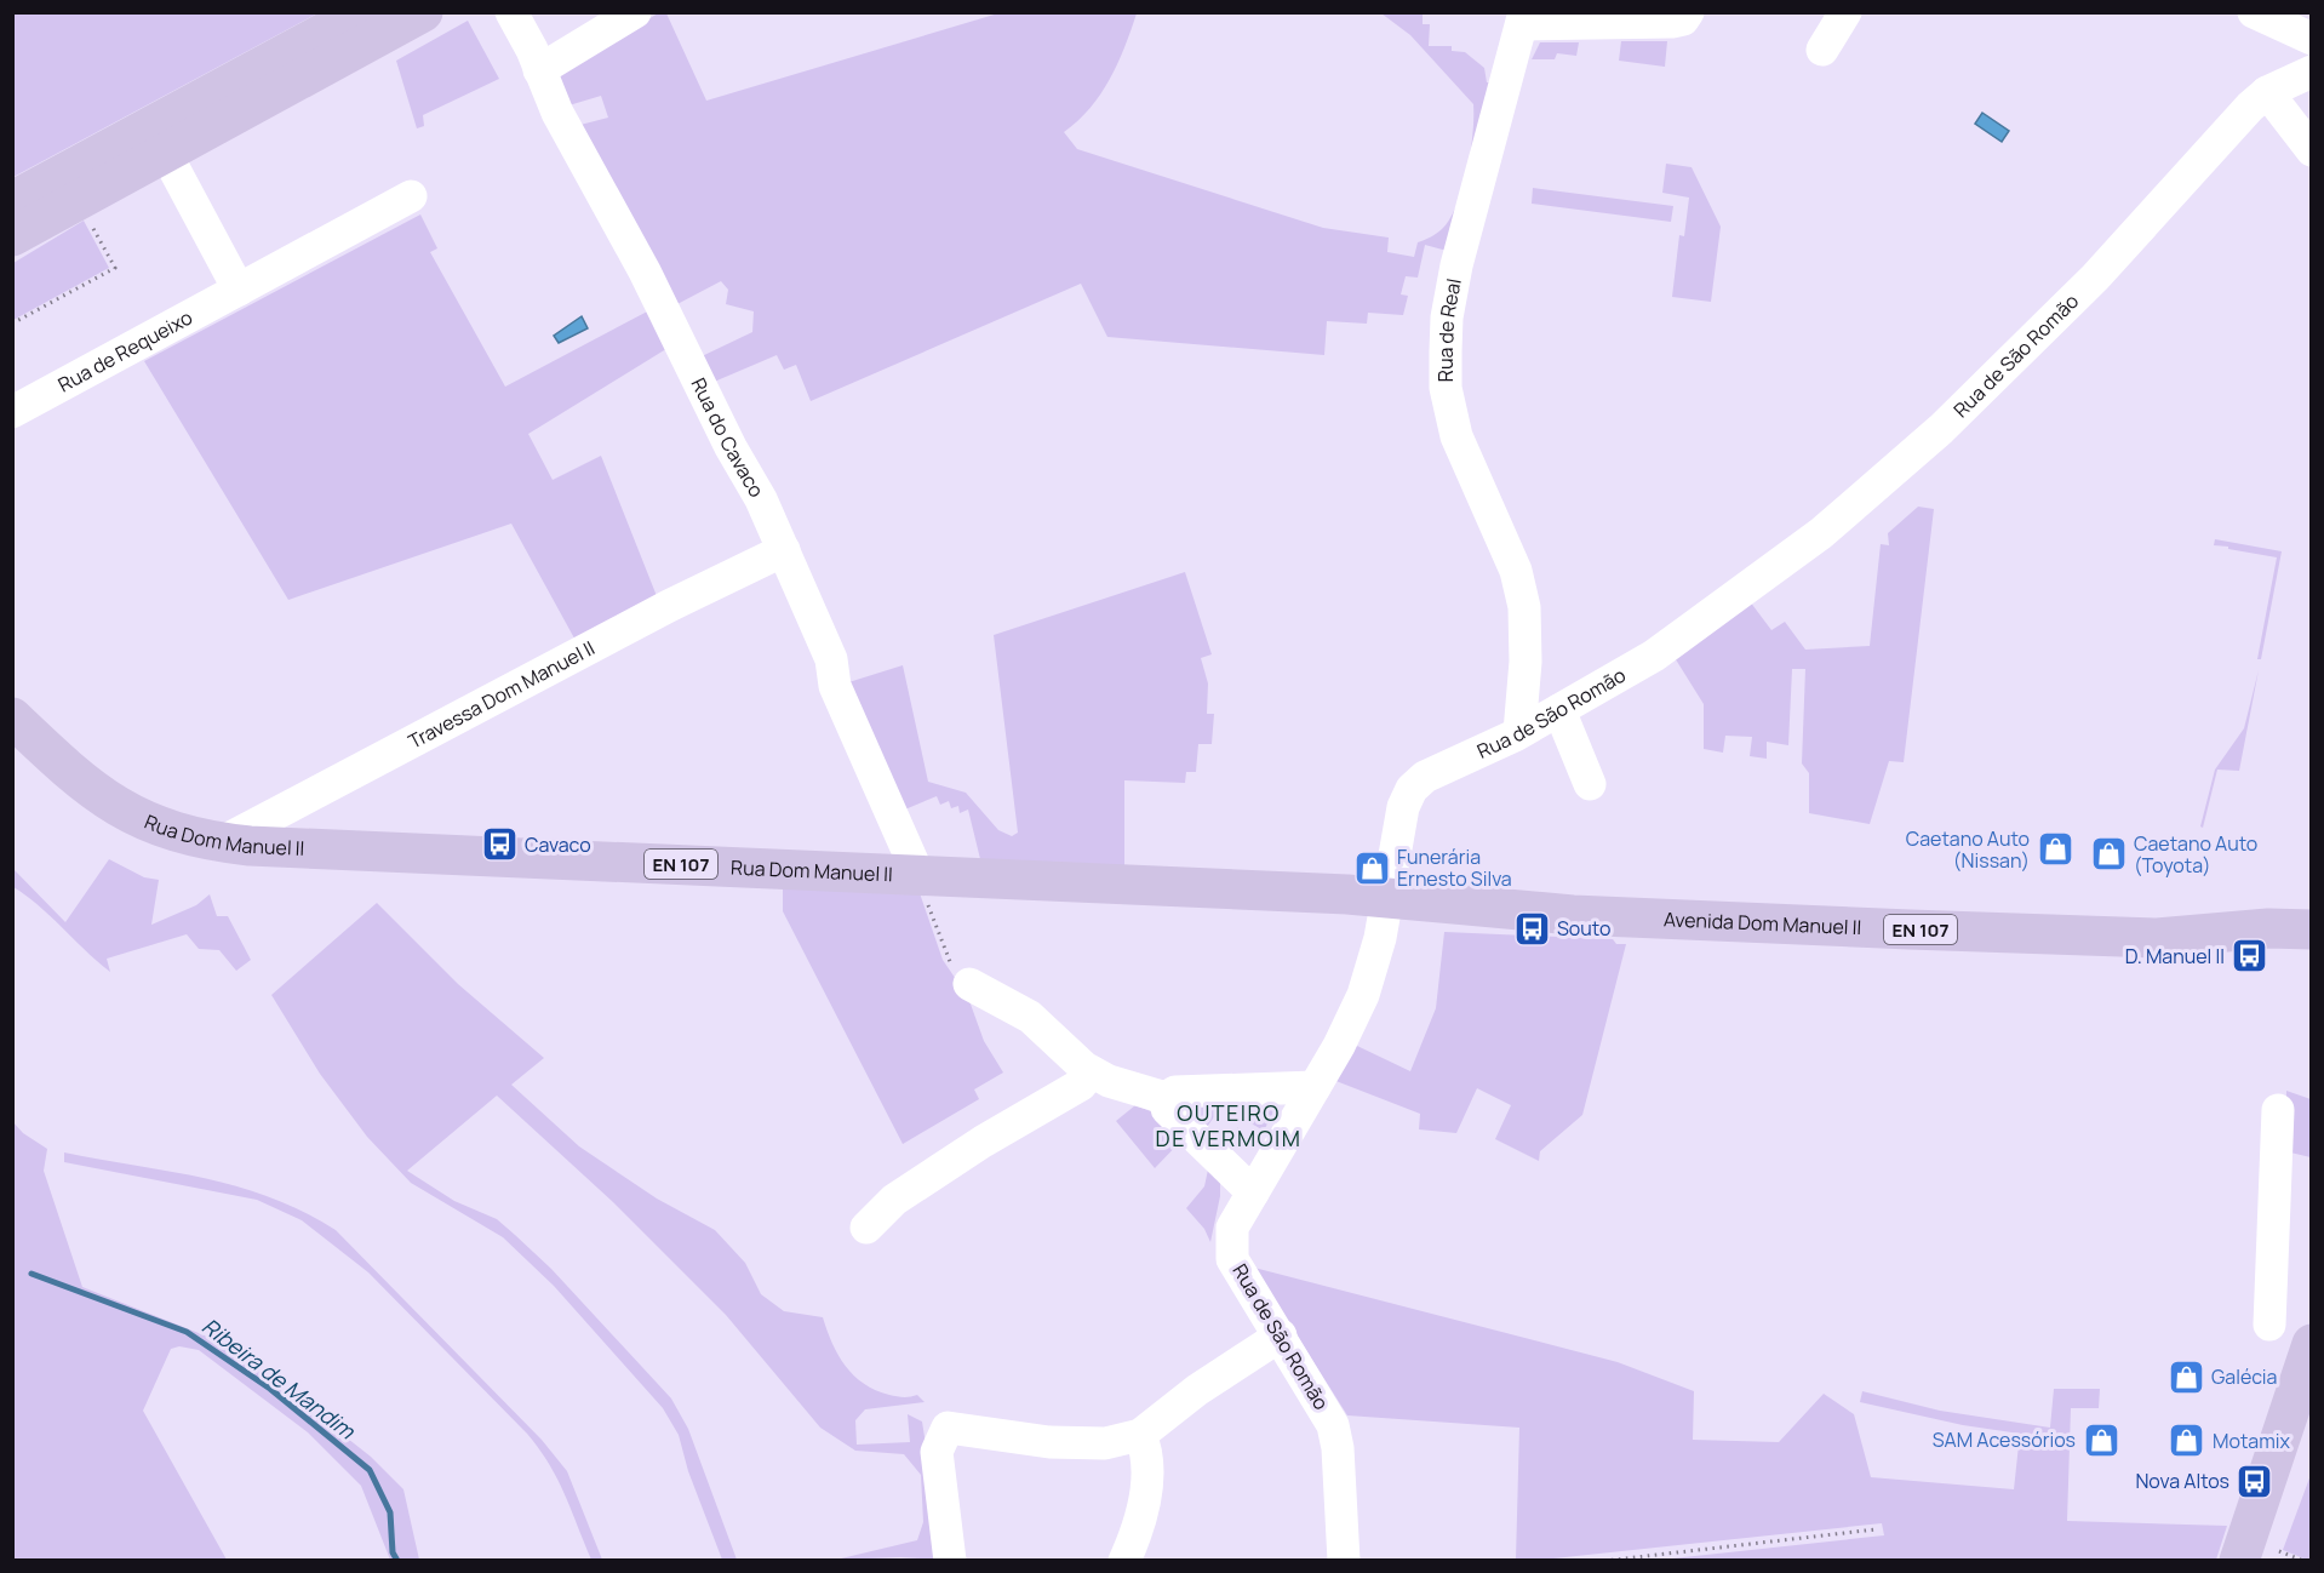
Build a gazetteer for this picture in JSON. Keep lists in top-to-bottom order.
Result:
{
  "streets": {
    "main road": ["Rua Dom Manuel II", "EN 107", "Avenida Dom Manuel II"],
    "street": [
      "Rua de Real",
      "Rua de Requeixo",
      "Rua de São Romão",
      "Rua do Cavaco",
      "Travessa Dom Manuel II"
    ]
  },
  "crossings": [
    ["Rua de Real", "Rua de São Romão"],
    ["Rua de São Romão", "Rua Dom Manuel II"],
    ["Rua de São Romão", "Avenida Dom Manuel II"],
    ["Rua do Cavaco", "Travessa Dom Manuel II"],
    ["Rua do Cavaco", "Rua Dom Manuel II"],
    ["Travessa Dom Manuel II", "Rua Dom Manuel II"],
    ["Rua Dom Manuel II", "Avenida Dom Manuel II"]
  ],
  "districts": ["OUTEIRO DE VERMOIM"],
  "water": ["Ribeira de Mandim"],
  "places": {
    "bus stop": [
      "Cavaco",
      "Souto",
      "D. Manuel II",
      "Nova Altos"
    ],
    "shop": [
      "Caetano Auto (Nissan)",
      "Caetano Auto (Toyota)",
      "Funerária Ernesto Silva",
      "Galécia",
      "SAM Acessórios",
      "Motamix"
    ]
  }
}
